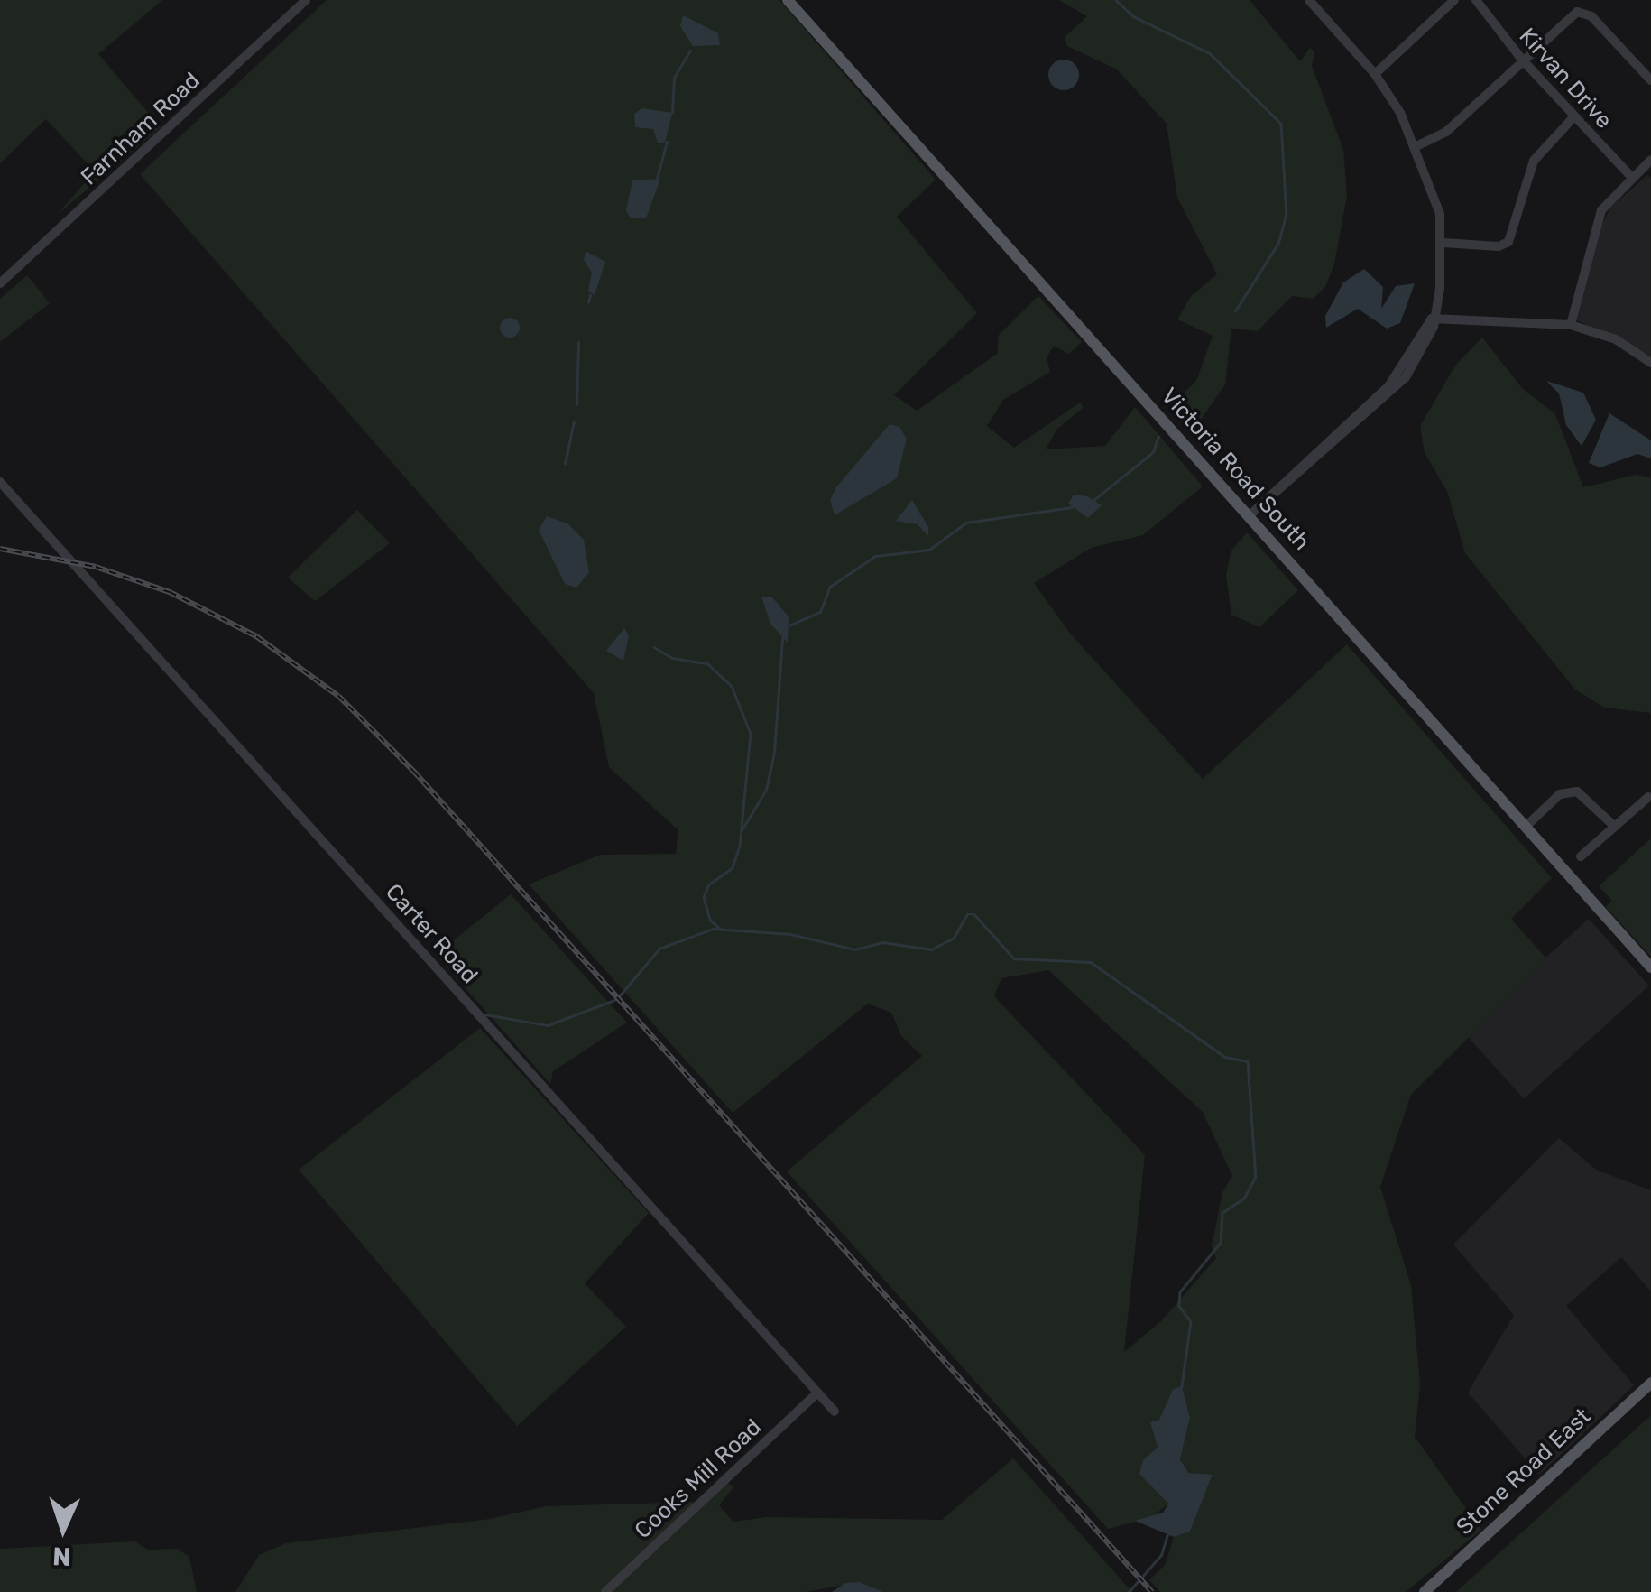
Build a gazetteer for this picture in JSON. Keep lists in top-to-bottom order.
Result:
{
  "streets": {
    "main road": ["Victoria Road South", "Stone Road East"],
    "street": [
      "Kirvan Drive",
      "Farnham Road",
      "Carter Road",
      "Cooks Mill Road"
    ]
  },
  "crossings": [
    ["Carter Road", "Cooks Mill Road"]
  ],
  "north": "bottom"
}
